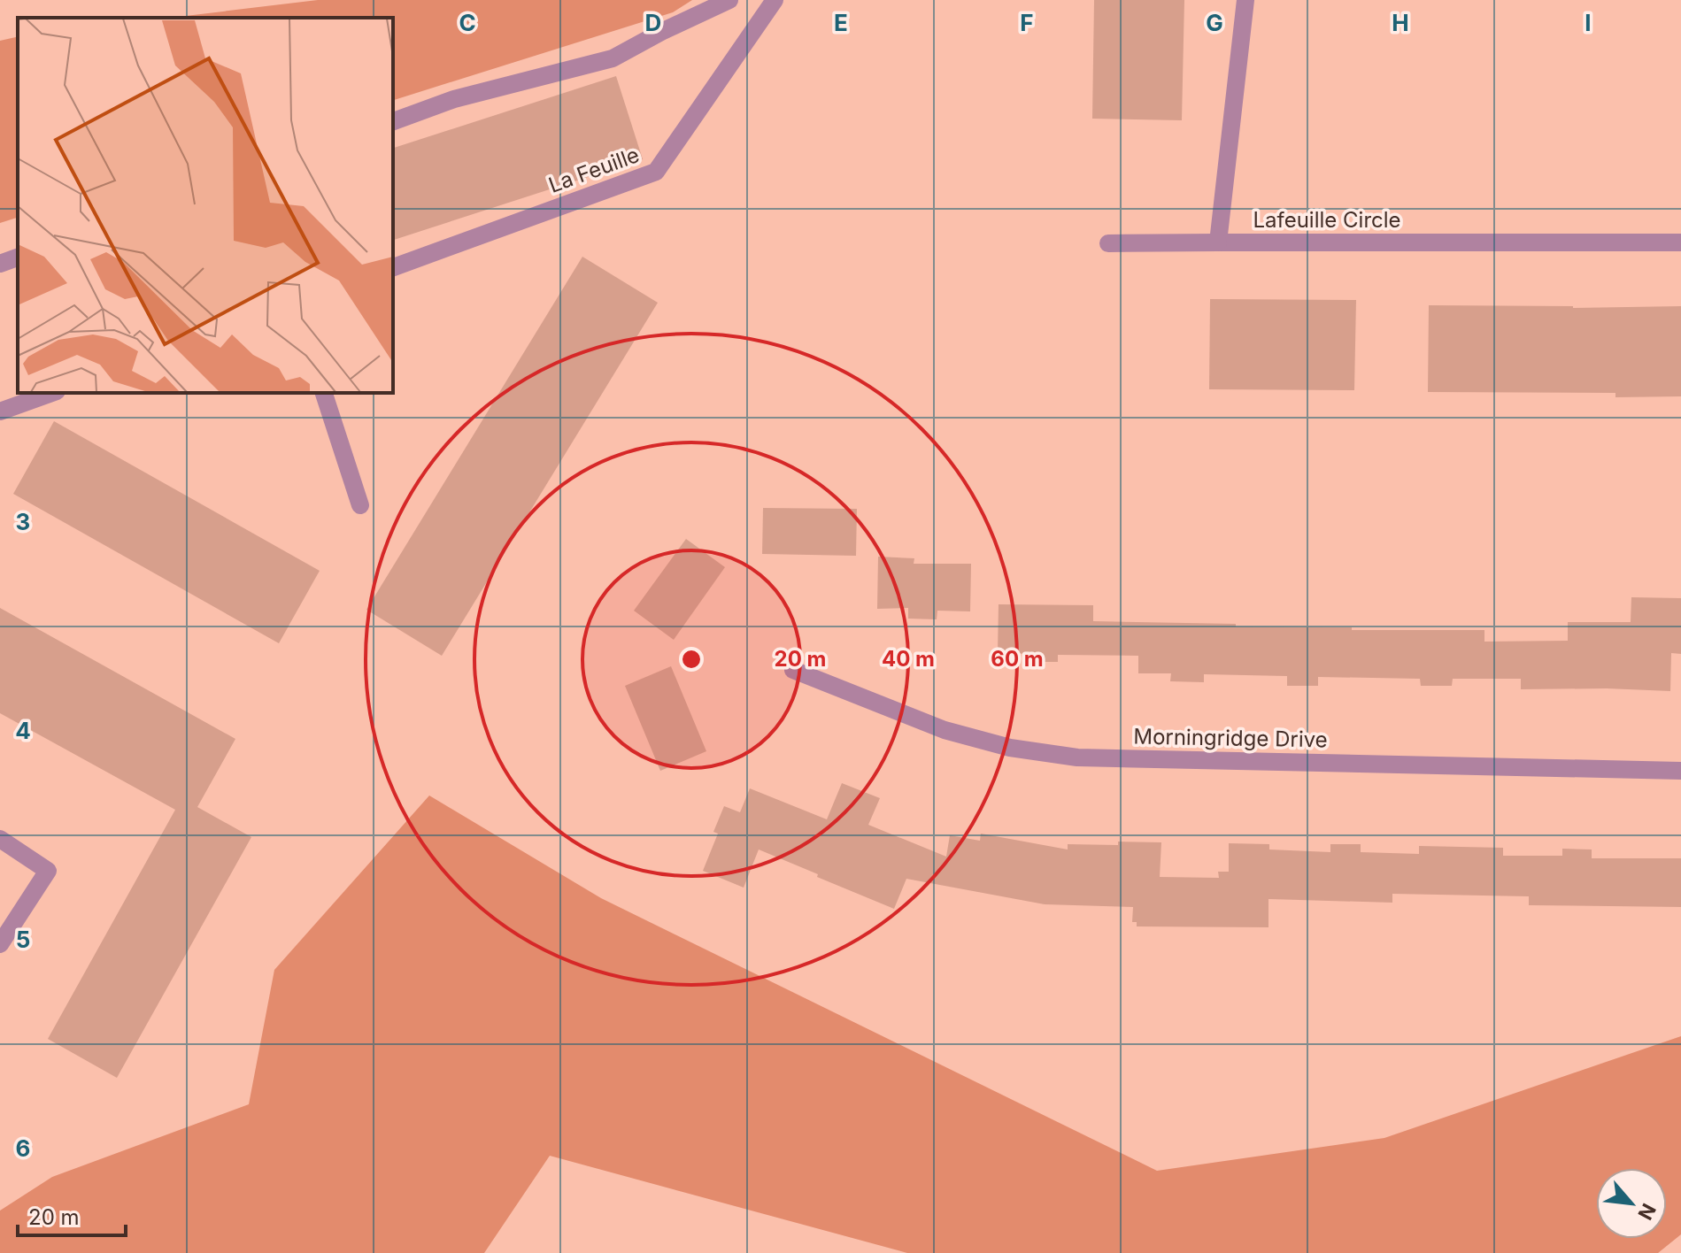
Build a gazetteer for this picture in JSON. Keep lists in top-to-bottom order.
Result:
{
  "streets": {
    "street": ["La Feuille", "Lafeuille Circle", "Morningridge Drive"]
  },
  "scale_bar": "20 m",
  "north": "bottom right",
  "grid": {
    "columns": [
      "C",
      "D",
      "E",
      "F",
      "G",
      "H",
      "I"
    ],
    "rows": [
      "3",
      "4",
      "5",
      "6"
    ]
  },
  "rings": ["20 m", "40 m", "60 m"]
}
